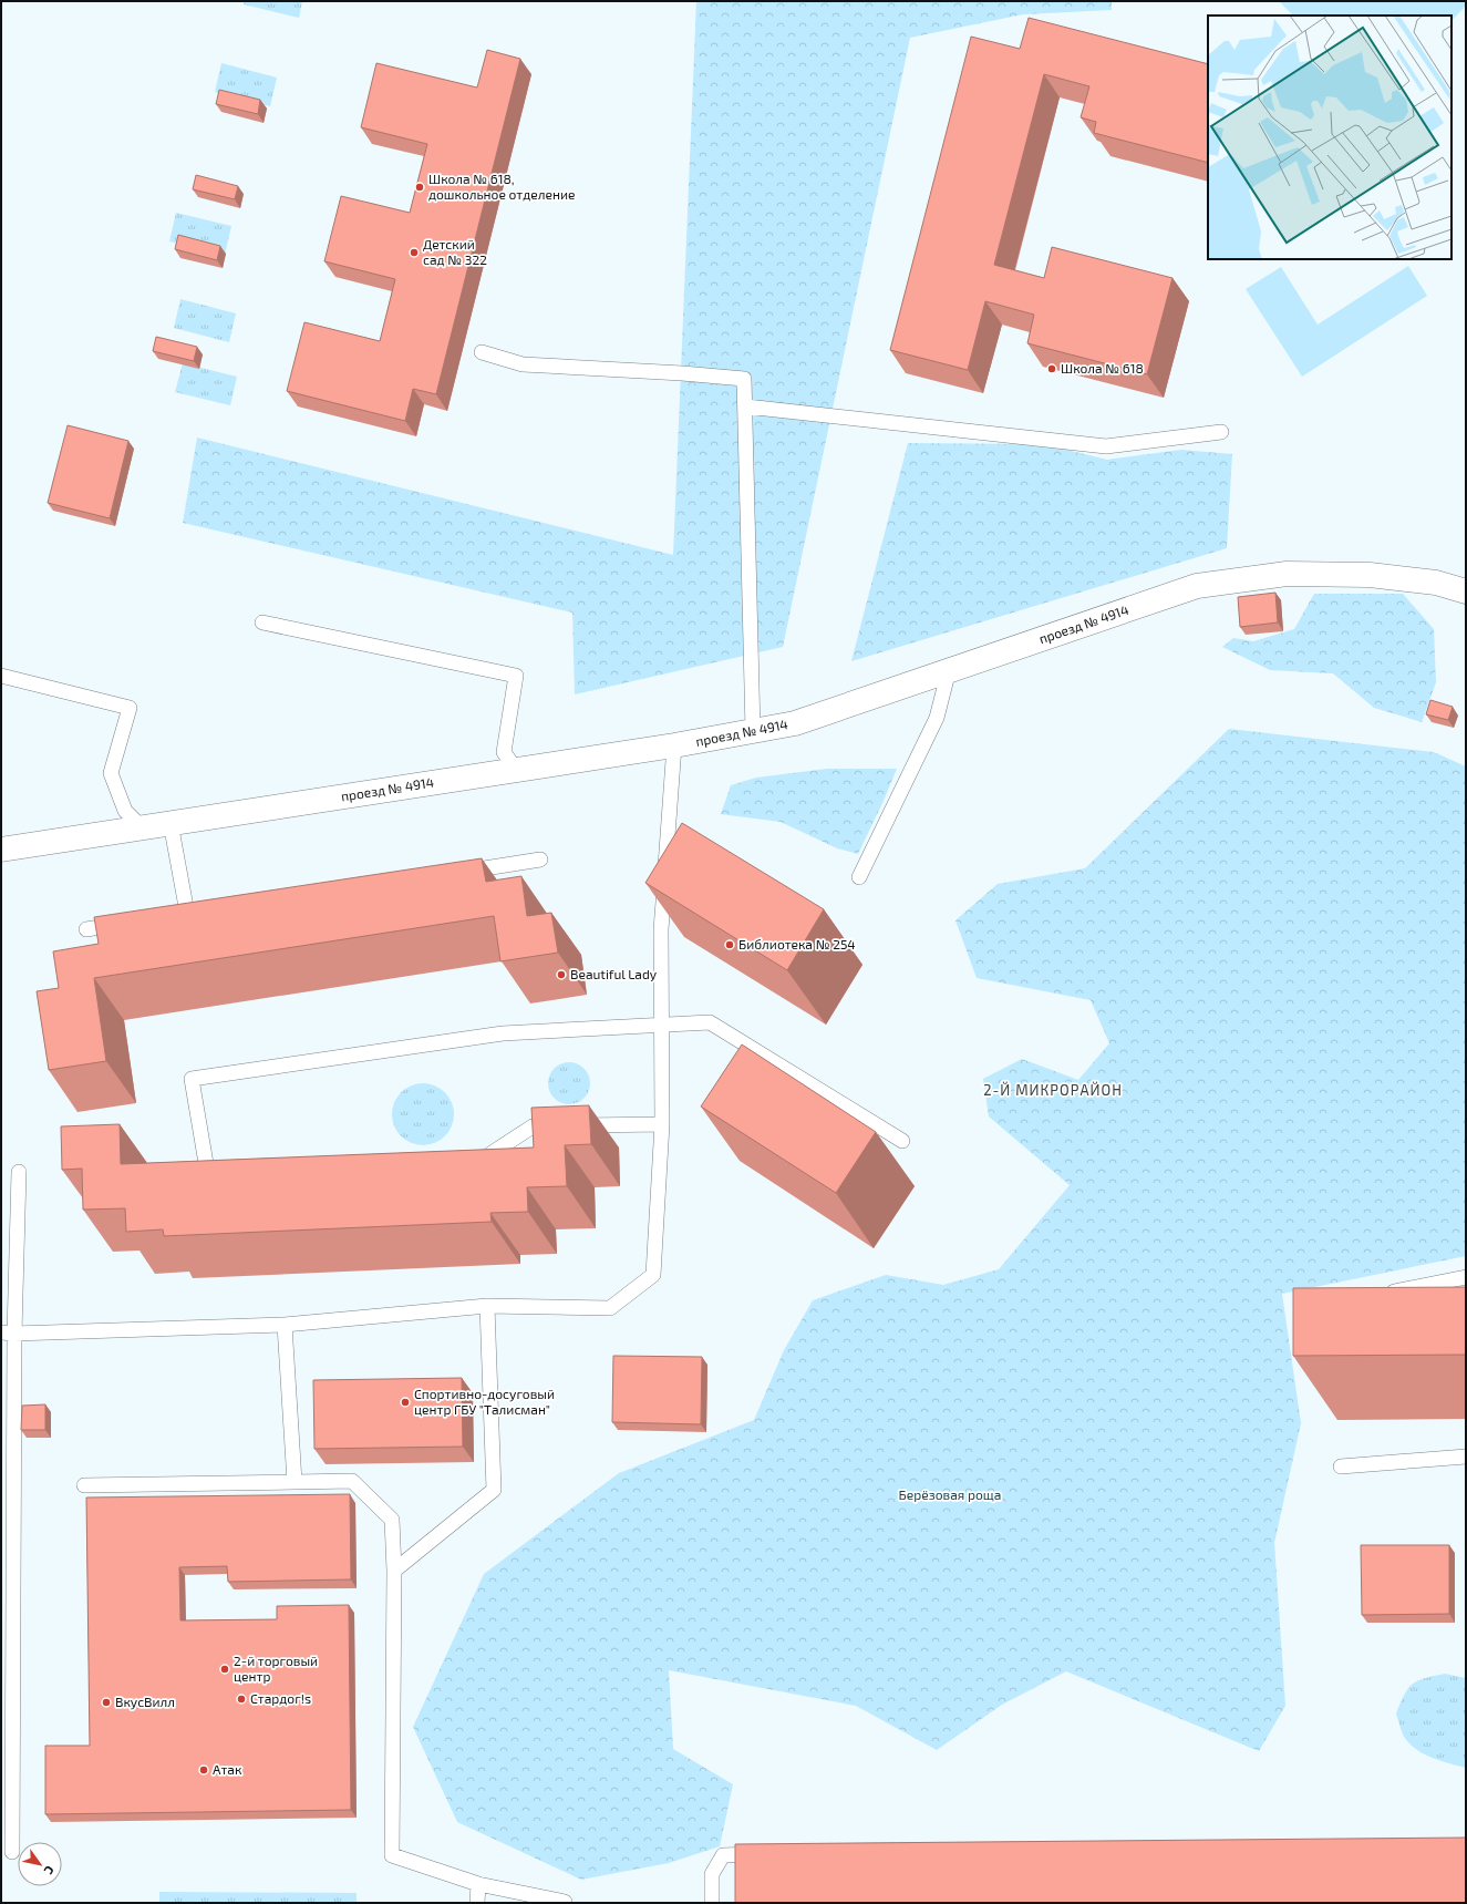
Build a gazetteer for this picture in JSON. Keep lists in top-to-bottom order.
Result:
{
  "streets": {
    "street": ["проезд № 4914"]
  },
  "districts": ["2-Й МИКРОРАЙОН"],
  "parks": ["Берёзовая роща"],
  "places": [
    "Школа № 618, дошкольное отделение",
    "Детский сад № 322",
    "Школа № 618",
    "Библиотека № 254",
    "Beautiful Lady",
    "Спортивно-досуговый центр ГБУ \"Талисман\"",
    "2-й торговый центр",
    "Стардог!s",
    "ВкусВилл",
    "Атак"
  ],
  "north": "bottom right"
}
